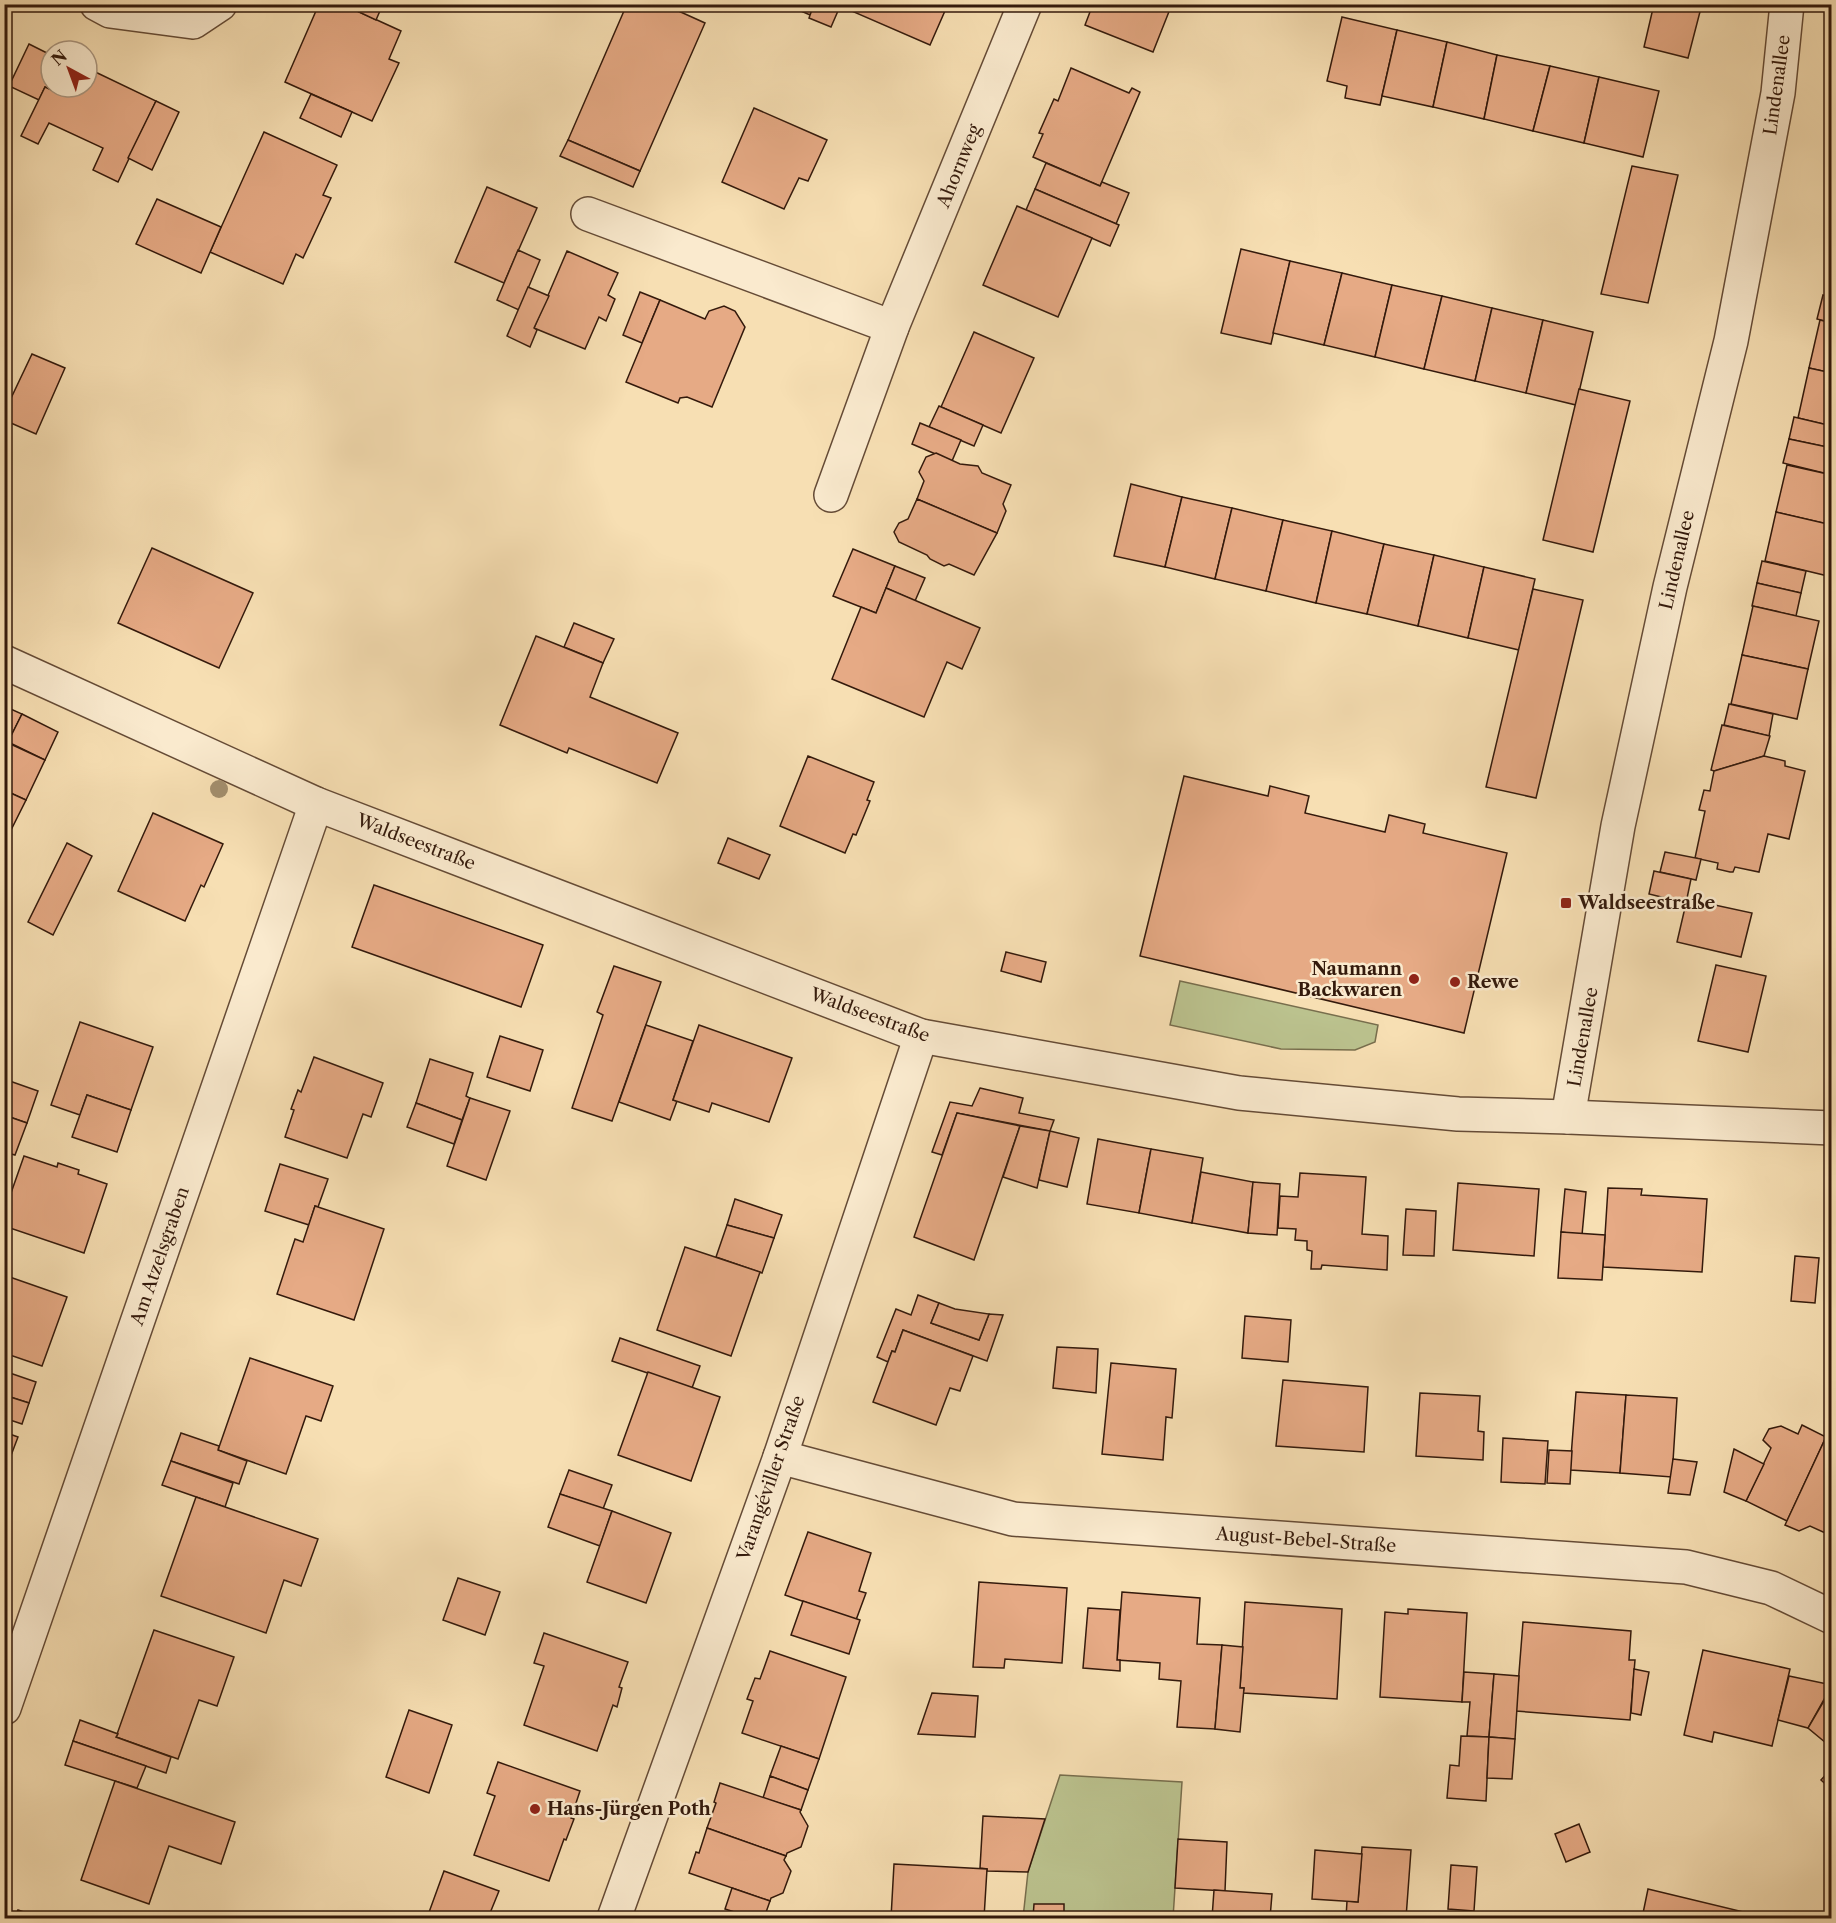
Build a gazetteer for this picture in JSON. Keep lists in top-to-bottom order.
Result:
{
  "streets": {
    "street": [
      "Lindenallee",
      "Ahornweg",
      "Waldseestraße",
      "Am Atzelsgraben",
      "Varangéviller Straße",
      "August-Bebel-Straße"
    ]
  },
  "crossings": [
    ["Lindenallee", "Waldseestraße"],
    ["Waldseestraße", "Am Atzelsgraben"],
    ["Waldseestraße", "Varangéviller Straße"],
    ["Varangéviller Straße", "August-Bebel-Straße"]
  ],
  "places": {
    "transit": ["Waldseestraße"],
    "other": ["Naumann Backwaren", "Rewe", "Hans-Jürgen Poth"]
  },
  "north": "top left"
}
